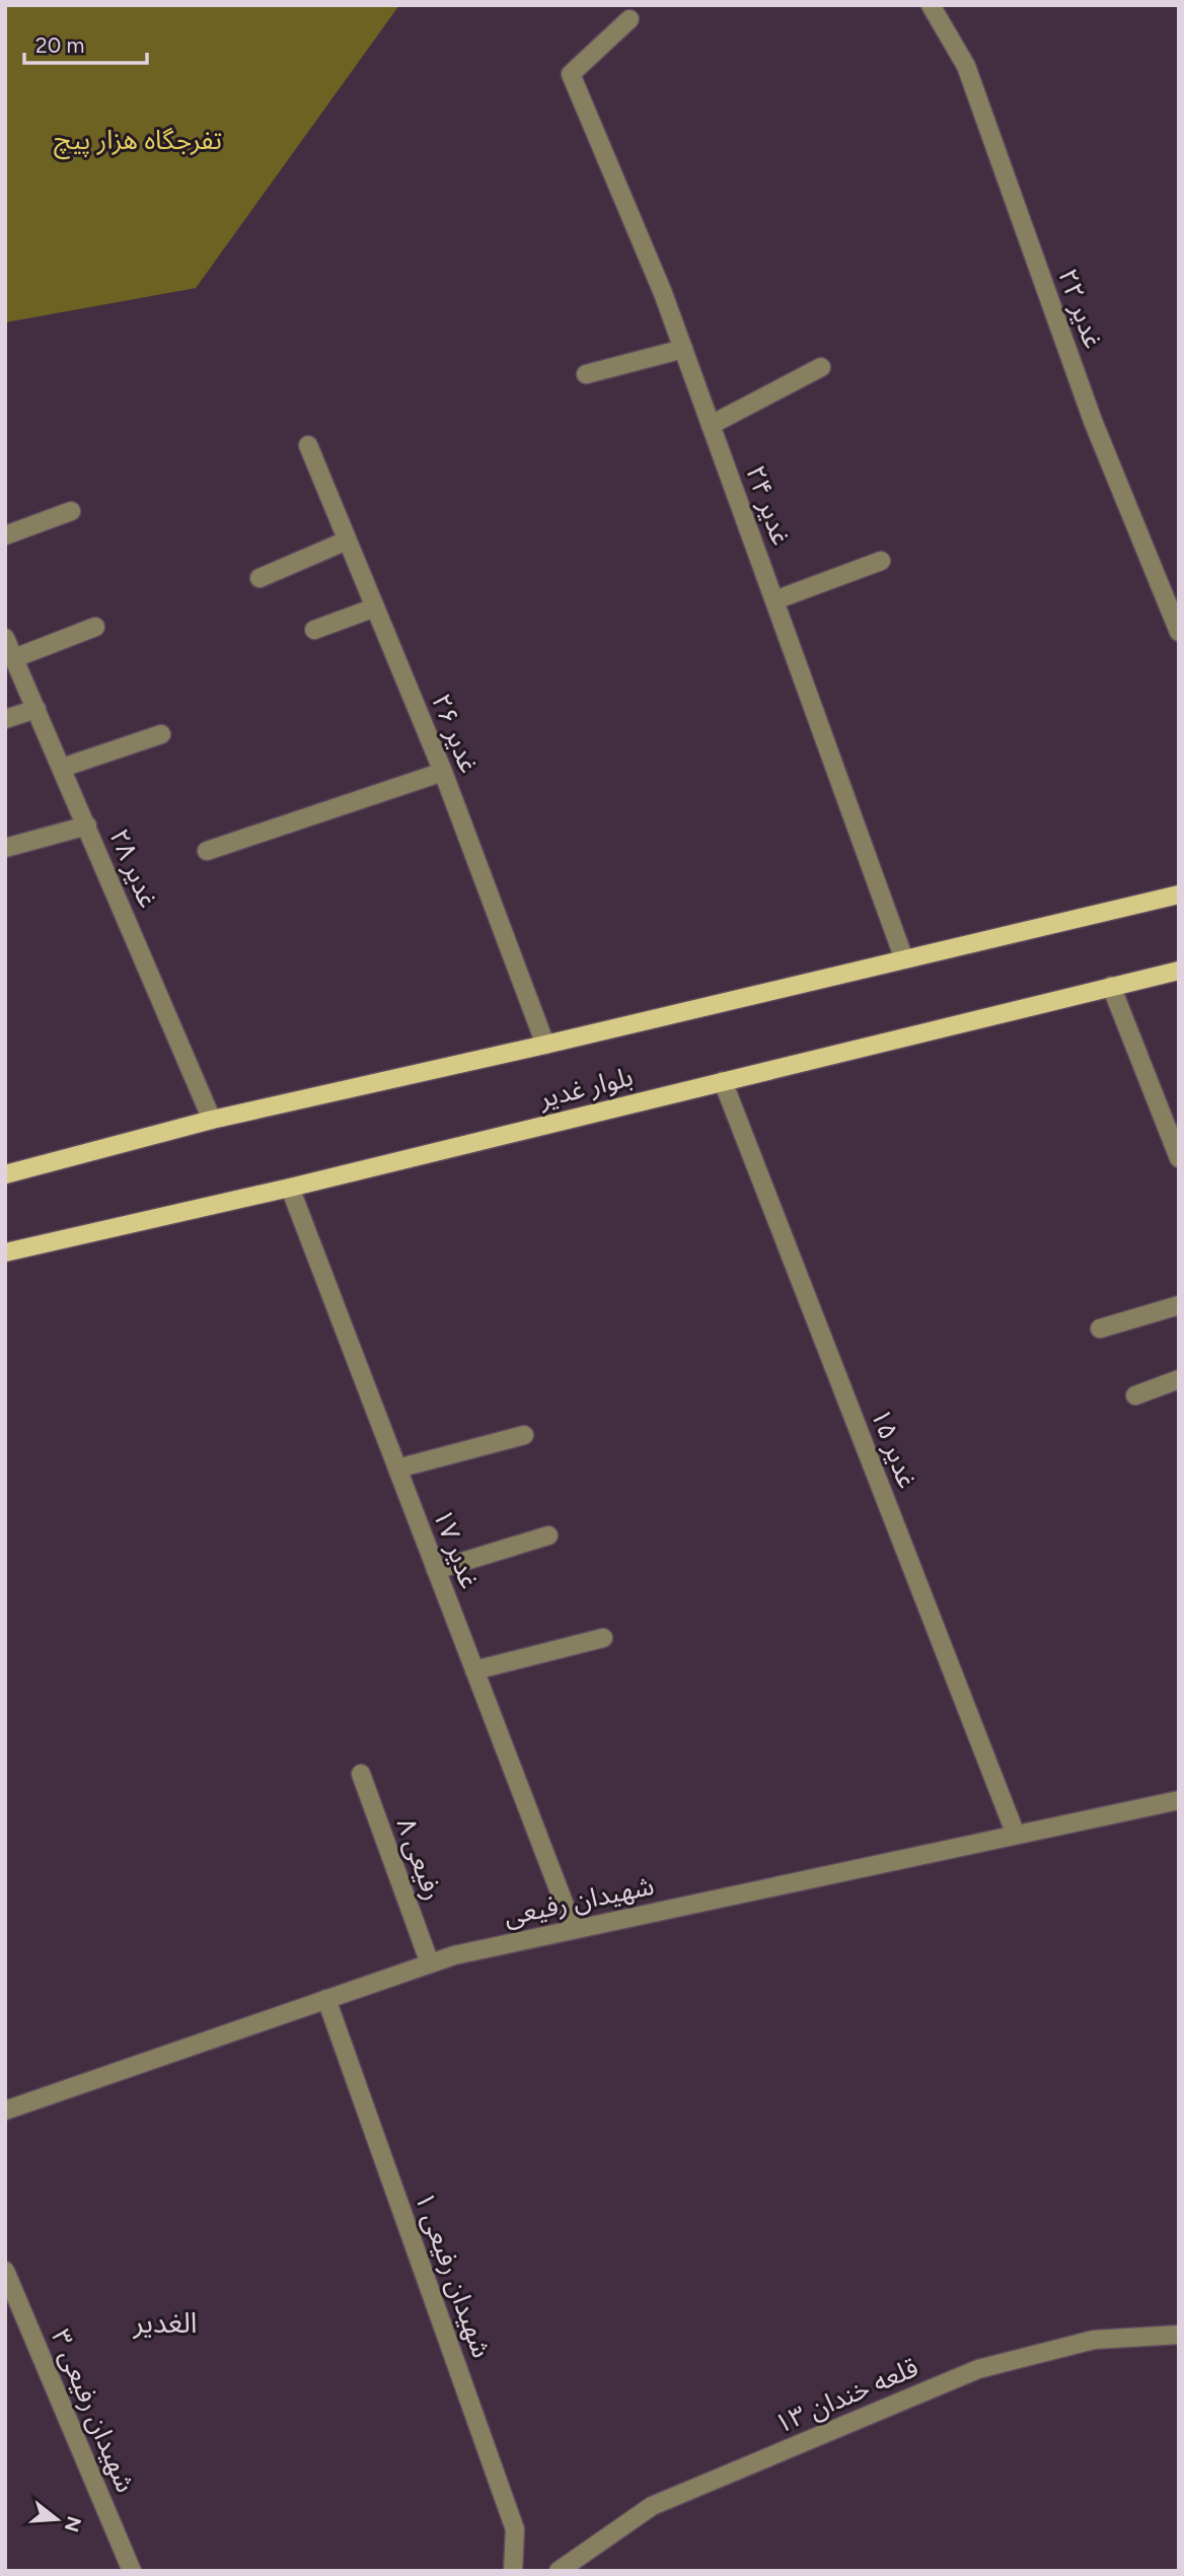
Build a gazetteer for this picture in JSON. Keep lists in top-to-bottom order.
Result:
{
  "streets": {
    "main road": ["بلوار غدیر"],
    "street": [
      "۲۲ غدیر",
      "۲۴ غدیر",
      "۲۶ غدیر",
      "۲۸ غدیر",
      "۱۵ غدیر",
      "۱۷ غدیر",
      "رفیعی ۸",
      "شهیدان رفیعی",
      "۱ شهیدان رفیعی",
      "۱۳ قلعه خندان",
      "۳ شهیدان رفیعی"
    ]
  },
  "crossings": [
    ["۲۴ غدیر", "بلوار غدیر"],
    ["۲۶ غدیر", "بلوار غدیر"],
    ["۲۸ غدیر", "بلوار غدیر"],
    ["بلوار غدیر", "۱۵ غدیر"],
    ["بلوار غدیر", "۱۷ غدیر"],
    ["۱۵ غدیر", "شهیدان رفیعی"],
    ["۱۷ غدیر", "شهیدان رفیعی"],
    ["رفیعی ۸", "شهیدان رفیعی"],
    ["شهیدان رفیعی", "۱ شهیدان رفیعی"]
  ],
  "districts": ["الغدیر"],
  "parks": ["تفرجگاه هزار پیچ"],
  "scale_bar": "20 m",
  "north": "right"
}
